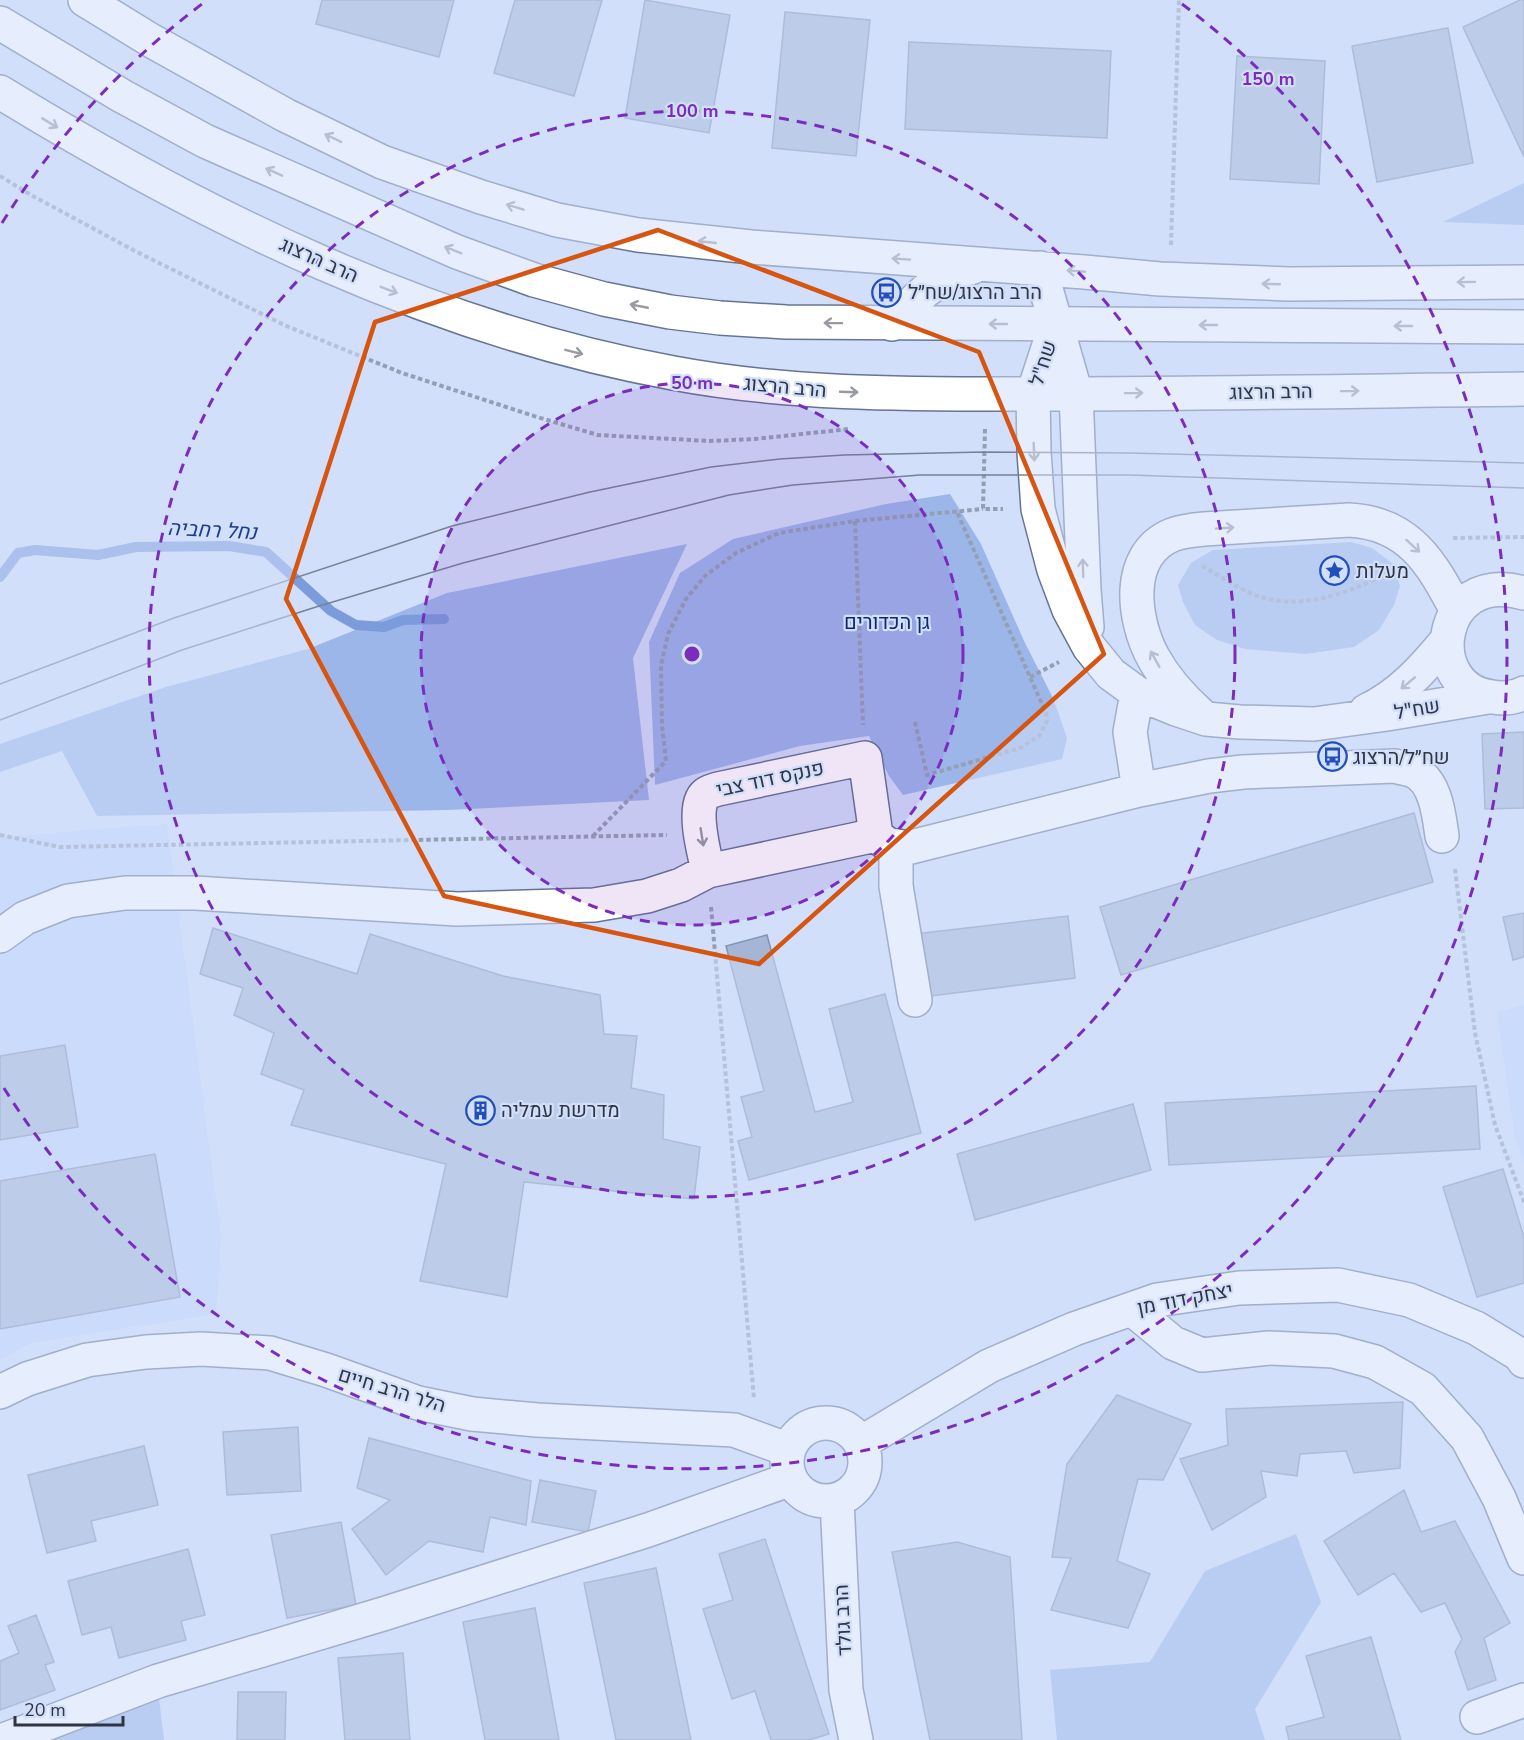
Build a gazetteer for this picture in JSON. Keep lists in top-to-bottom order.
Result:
{
  "streets": {
    "street": [
      "הרב הרצוג",
      "שח\"ל",
      "פנקס דוד צבי",
      "יצחק דוד מן",
      "הלר הרב חיים",
      "הרב גולד"
    ]
  },
  "crossings": [
    ["הרב הרצוג", "שח\"ל"],
    ["יצחק דוד מן", "הלר הרב חיים"],
    ["יצחק דוד מן", "הרב גולד"],
    ["הלר הרב חיים", "הרב גולד"]
  ],
  "water": ["נחל רחביה"],
  "parks": ["גן הכדורים"],
  "places": {
    "bus stop": ["הרב הרצוג/שח״ל", "שח״ל/הרצוג"],
    "place": ["מעלות"],
    "building": ["מדרשת עמליה"]
  },
  "scale_bar": "20 m",
  "rings": ["150 m", "100 m", "50 m"]
}
